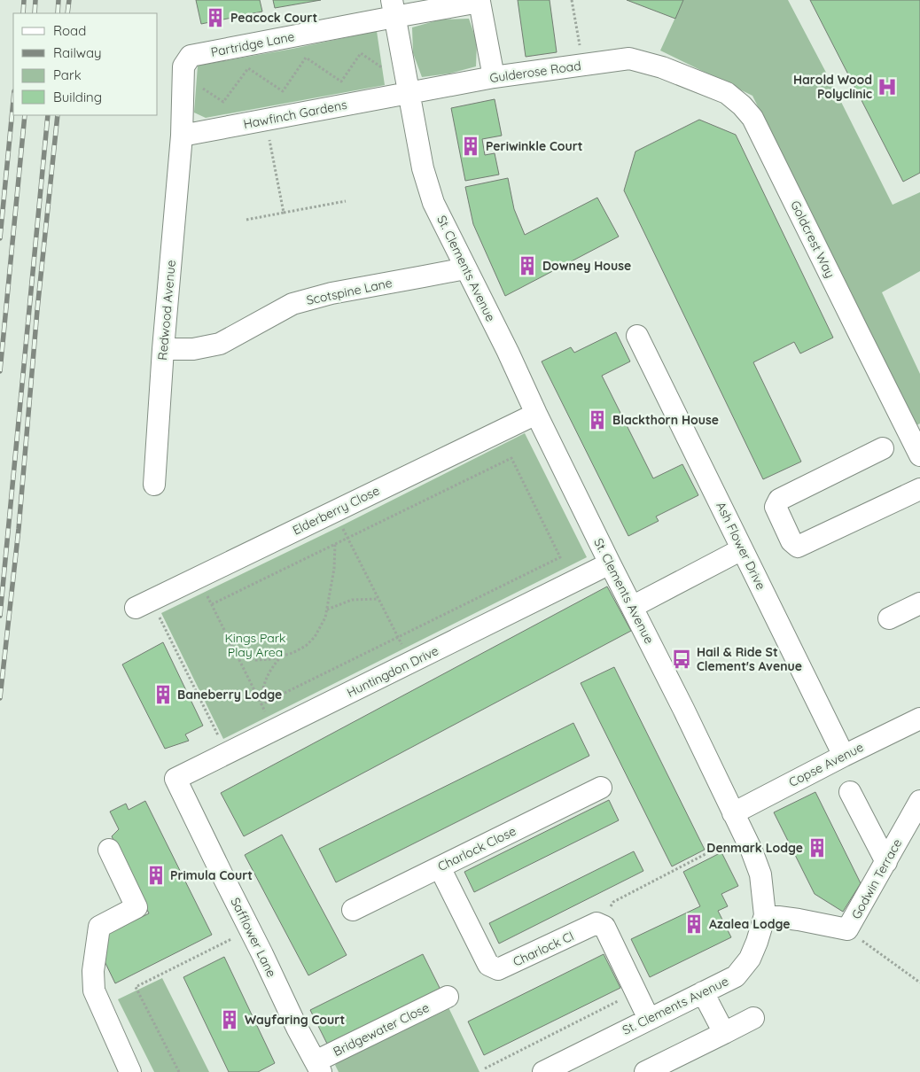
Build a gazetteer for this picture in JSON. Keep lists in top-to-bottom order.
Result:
{
  "streets": {
    "street": [
      "Partridge Lane",
      "Gulderose Road",
      "Hawfinch Gardens",
      "Goldcrest Way",
      "St. Clements Avenue",
      "Scotspine Lane",
      "Redwood Avenue",
      "Elderberry Close",
      "Ash Flower Drive",
      "Huntingdon Drive",
      "Copse Avenue",
      "Charlock Close",
      "Godwin Terrace",
      "Safflower Lane",
      "Charlock Cl",
      "Bridgewater Close"
    ]
  },
  "crossings": [
    ["Partridge Lane", "Hawfinch Gardens"],
    ["Partridge Lane", "St. Clements Avenue"],
    ["Partridge Lane", "Redwood Avenue"],
    ["Gulderose Road", "Hawfinch Gardens"],
    ["Gulderose Road", "Goldcrest Way"],
    ["Gulderose Road", "St. Clements Avenue"],
    ["Hawfinch Gardens", "St. Clements Avenue"],
    ["Hawfinch Gardens", "Redwood Avenue"],
    ["St. Clements Avenue", "Scotspine Lane"],
    ["St. Clements Avenue", "Elderberry Close"],
    ["St. Clements Avenue", "Huntingdon Drive"],
    ["St. Clements Avenue", "Copse Avenue"],
    ["St. Clements Avenue", "Godwin Terrace"],
    ["Scotspine Lane", "Redwood Avenue"],
    ["Ash Flower Drive", "Copse Avenue"],
    ["Huntingdon Drive", "Safflower Lane"],
    ["Charlock Close", "Charlock Cl"],
    ["Safflower Lane", "Bridgewater Close"]
  ],
  "parks": ["Kings Park Play Area"],
  "places": {
    "building": [
      "Peacock Court",
      "Periwinkle Court",
      "Downey House",
      "Blackthorn House",
      "Baneberry Lodge",
      "Denmark Lodge",
      "Primula Court",
      "Azalea Lodge",
      "Wayfaring Court"
    ],
    "hospital": ["Harold Wood Polyclinic"],
    "bus stop": ["Hail & Ride St Clement's Avenue"]
  },
  "legend": [
    "Road",
    "Railway",
    "Park",
    "Building"
  ]
}
